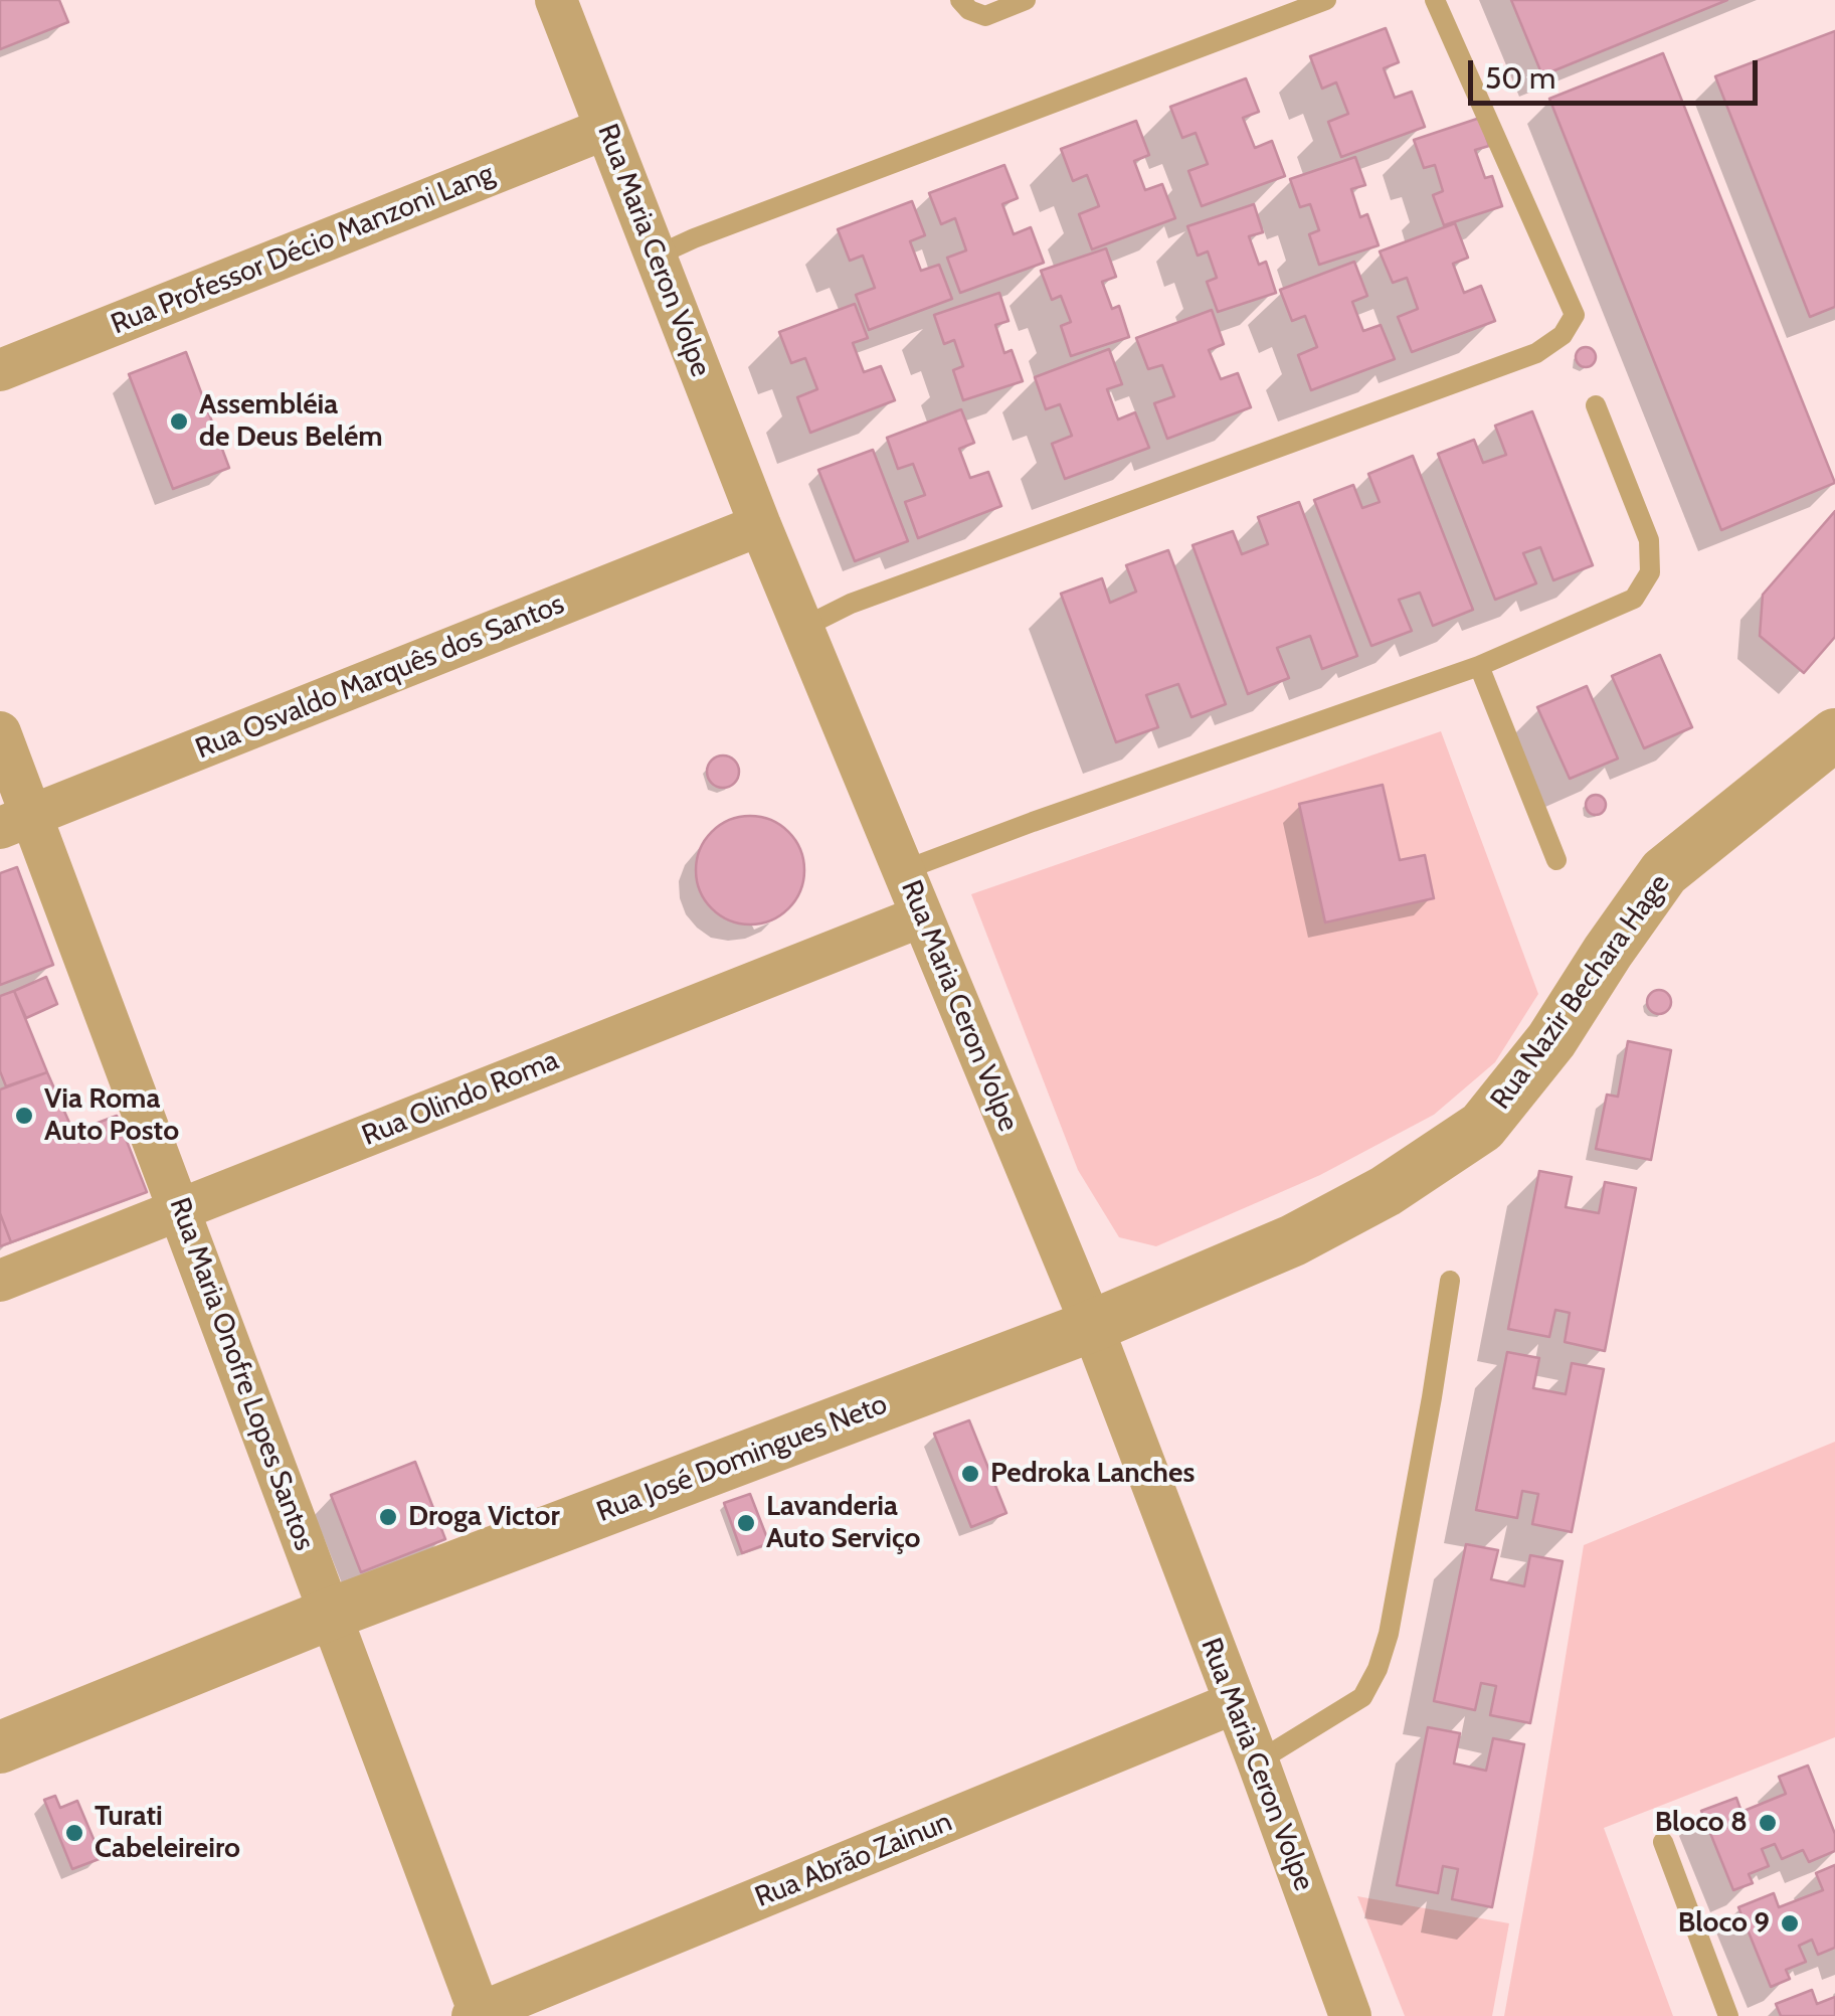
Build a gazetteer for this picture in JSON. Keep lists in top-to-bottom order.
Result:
{
  "streets": {
    "street": [
      "Rua Professor Décio Manzoni Lang",
      "Rua Maria Ceron Volpe",
      "Rua Osvaldo Marquês dos Santos",
      "Rua Nazir Bechara Hage",
      "Rua Olindo Roma",
      "Rua Maria Onofre Lopes Santos",
      "Rua José Domingues Neto",
      "Rua Abrão Zainun"
    ]
  },
  "crossings": [
    ["Rua Professor Décio Manzoni Lang", "Rua Maria Ceron Volpe"],
    ["Rua Maria Ceron Volpe", "Rua Osvaldo Marquês dos Santos"],
    ["Rua Maria Ceron Volpe", "Rua Nazir Bechara Hage"],
    ["Rua Maria Ceron Volpe", "Rua Olindo Roma"],
    ["Rua Maria Ceron Volpe", "Rua José Domingues Neto"],
    ["Rua Maria Ceron Volpe", "Rua Abrão Zainun"],
    ["Rua Osvaldo Marquês dos Santos", "Rua Maria Onofre Lopes Santos"],
    ["Rua Nazir Bechara Hage", "Rua José Domingues Neto"],
    ["Rua Olindo Roma", "Rua Maria Onofre Lopes Santos"],
    ["Rua Maria Onofre Lopes Santos", "Rua José Domingues Neto"],
    ["Rua Maria Onofre Lopes Santos", "Rua Abrão Zainun"]
  ],
  "places": [
    "Assembléia de Deus Belém",
    "Via Roma Auto Posto",
    "Pedroka Lanches",
    "Droga Victor",
    "Lavanderia Auto Serviço",
    "Bloco 8",
    "Turati Cabeleireiro",
    "Bloco 9"
  ],
  "scale_bar": "50 m"
}
